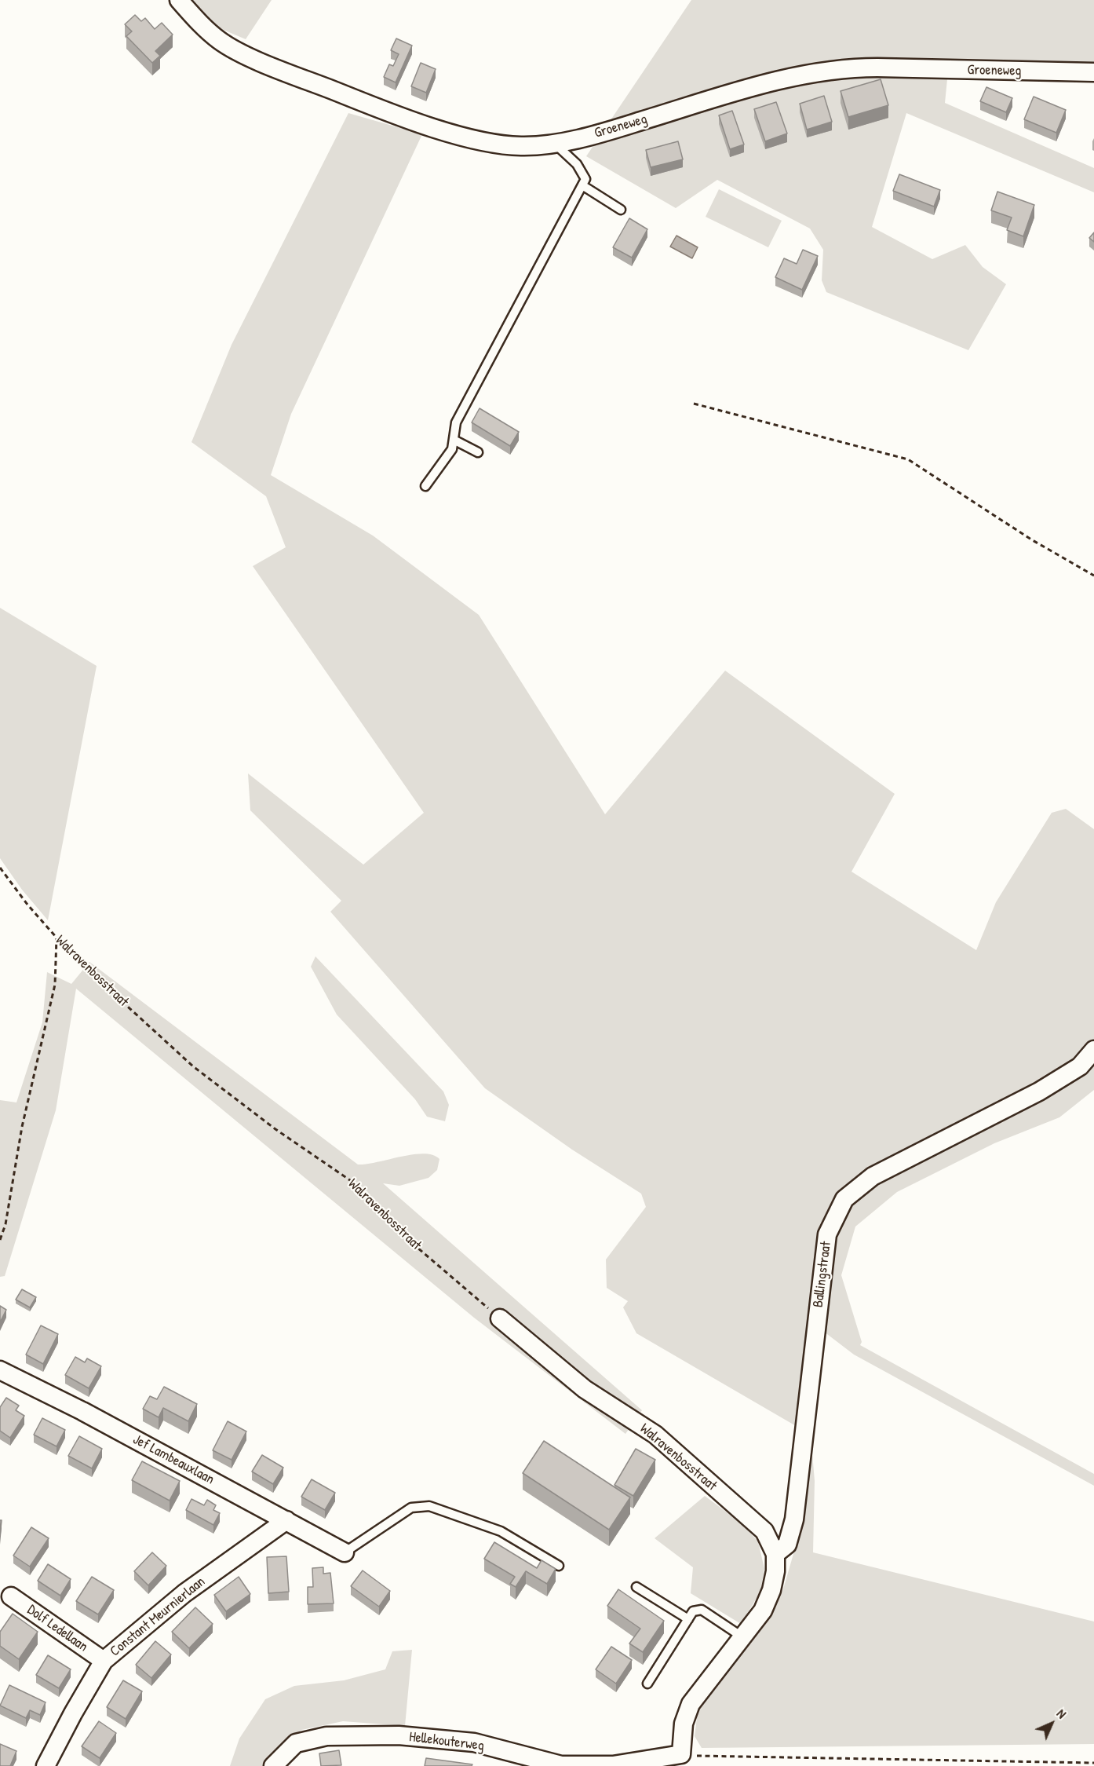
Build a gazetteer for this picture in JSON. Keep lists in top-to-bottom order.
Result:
{
  "streets": {
    "street": [
      "Groeneweg",
      "Walravenbosstraat",
      "Ballingstraat",
      "Jef Lambeauxlaan",
      "Constant Meurnierlaan",
      "Dolf Ledellaan",
      "Hellekouterweg"
    ]
  },
  "crossings": [
    ["Walravenbosstraat", "Ballingstraat"],
    ["Jef Lambeauxlaan", "Constant Meurnierlaan"],
    ["Constant Meurnierlaan", "Dolf Ledellaan"]
  ],
  "north": "top right"
}
